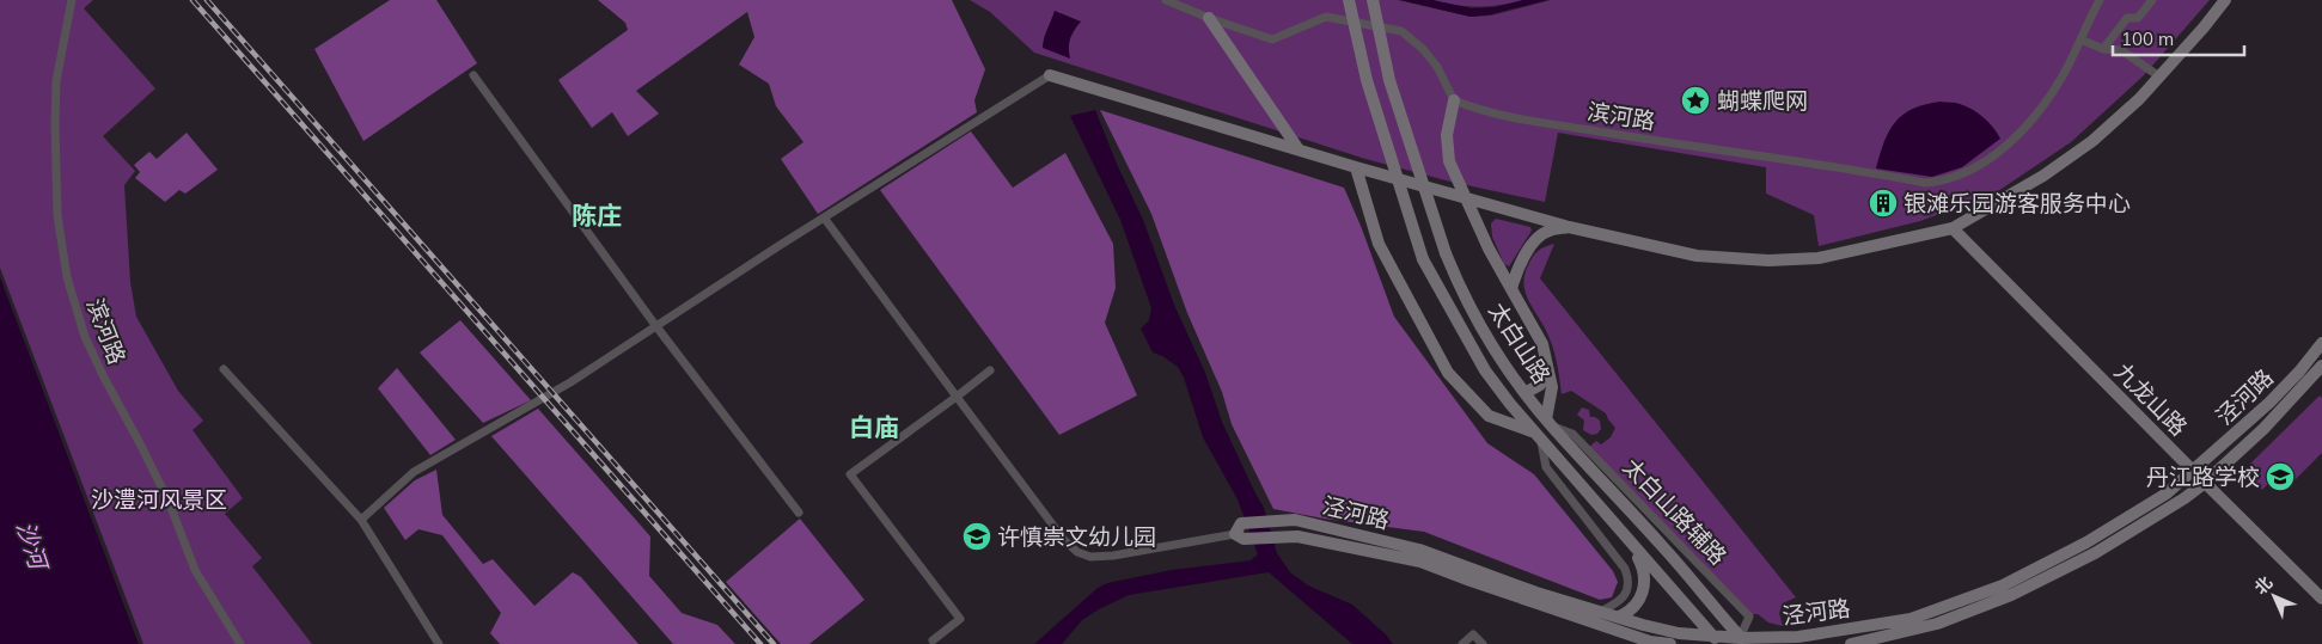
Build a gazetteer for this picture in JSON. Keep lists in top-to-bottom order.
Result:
{
  "streets": {
    "street": [
      "滨河路",
      "太白山路",
      "泾河路",
      "九龙山路",
      "太白山路辅路"
    ]
  },
  "crossings": [
    ["太白山路", "泾河路"],
    ["太白山路", "太白山路辅路"],
    ["泾河路", "九龙山路"],
    ["泾河路", "太白山路辅路"]
  ],
  "districts": ["陈庄", "白庙"],
  "water": ["沙河"],
  "parks": ["沙澧河风景区"],
  "places": {
    "place": ["蝴蝶爬网"],
    "building": ["银滩乐园游客服务中心"],
    "school or university": ["丹江路学校", "许慎崇文幼儿园"]
  },
  "scale_bar": "100 m",
  "north": "top left"
}
